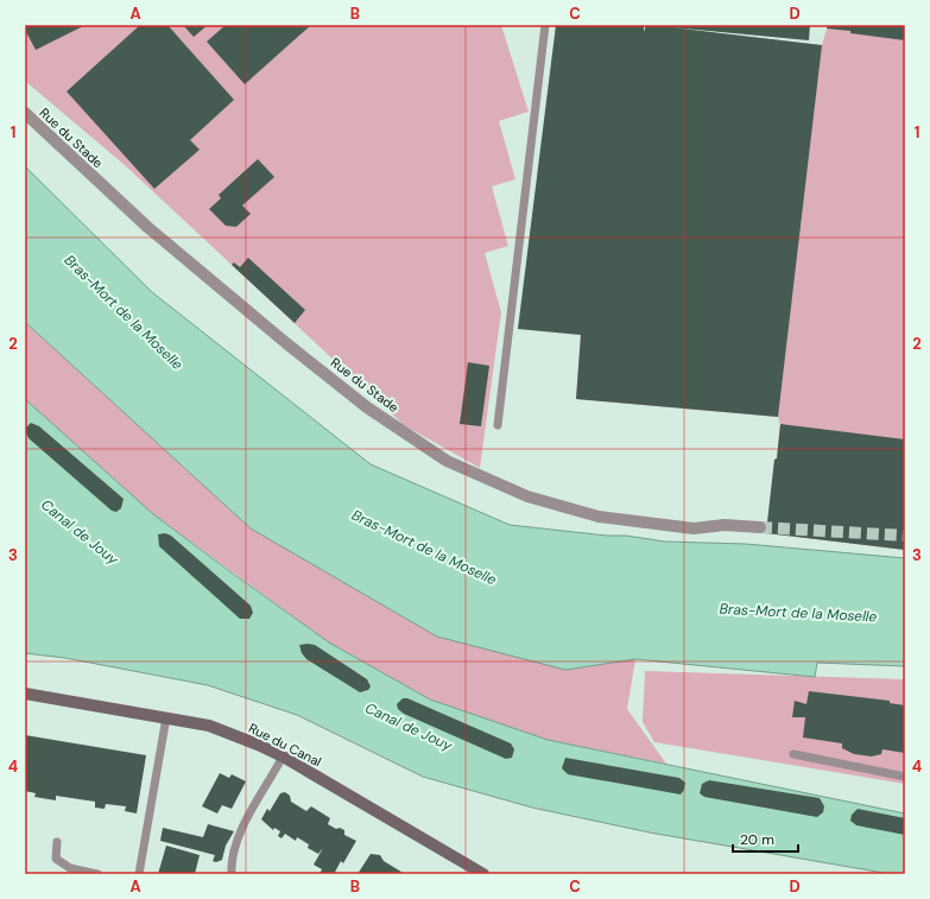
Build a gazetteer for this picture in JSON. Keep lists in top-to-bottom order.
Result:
{
  "streets": {
    "street": ["Rue du Stade", "Rue du Canal"]
  },
  "water": ["Bras-Mort de la Moselle", "Canal de Jouy"],
  "scale_bar": "20 m",
  "grid": {
    "columns": [
      "A",
      "B",
      "C",
      "D"
    ],
    "rows": [
      "1",
      "2",
      "3",
      "4"
    ]
  }
}
